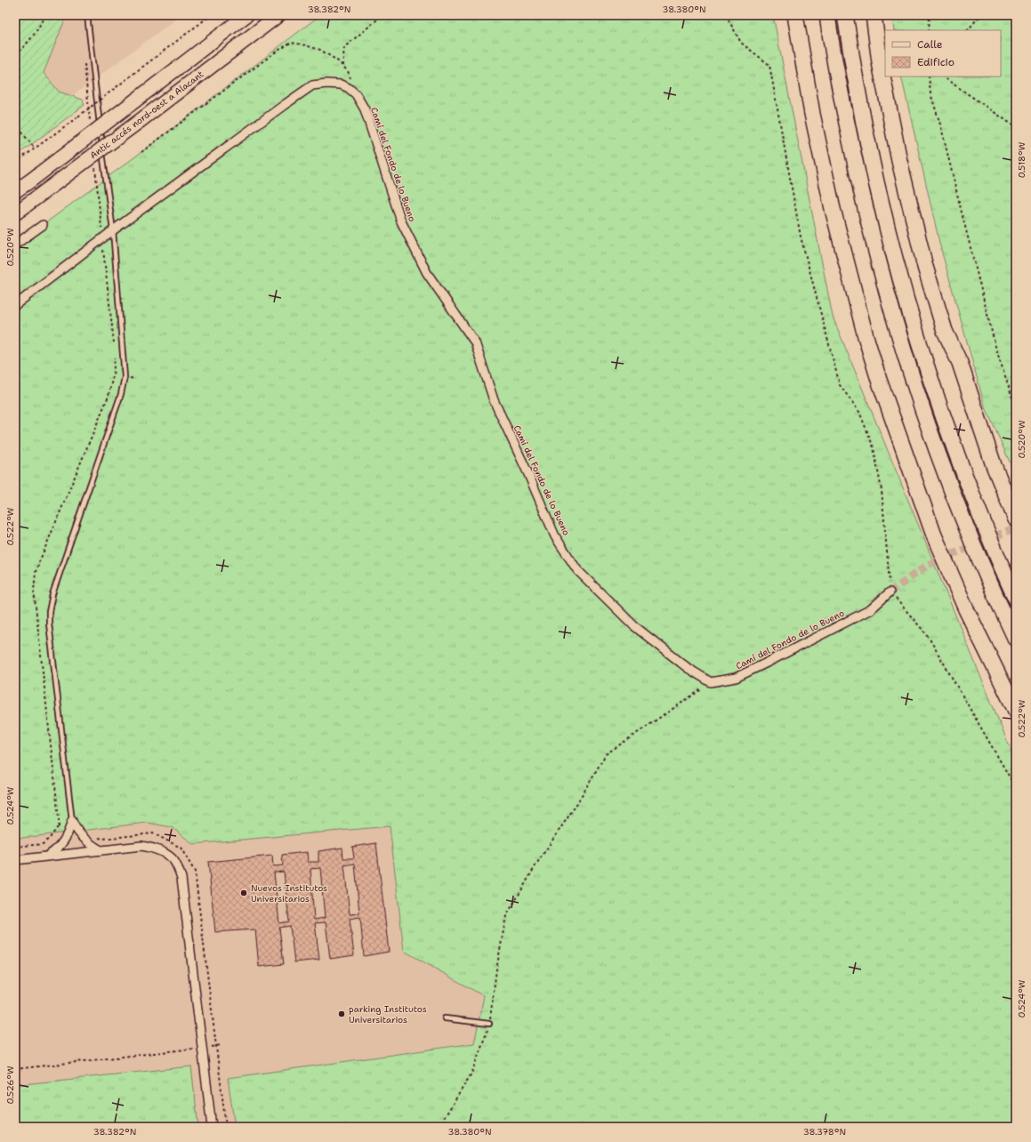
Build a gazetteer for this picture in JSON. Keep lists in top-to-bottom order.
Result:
{
  "streets": {
    "main road": ["Antic accés nord-oest a Alacant"],
    "street": ["Camí del Fondo de lo Bueno"]
  },
  "places": ["Nuevos Institutos Universitarios", "parking Institutos Universitarios"],
  "legend": ["Calle", "Edificio"],
  "coordinates": [
    "38.382°N",
    "38.380°N",
    "0.518°W",
    "0.520°W",
    "0.522°W",
    "0.524°W",
    "0.526°W",
    "38.378°N"
  ]
}
